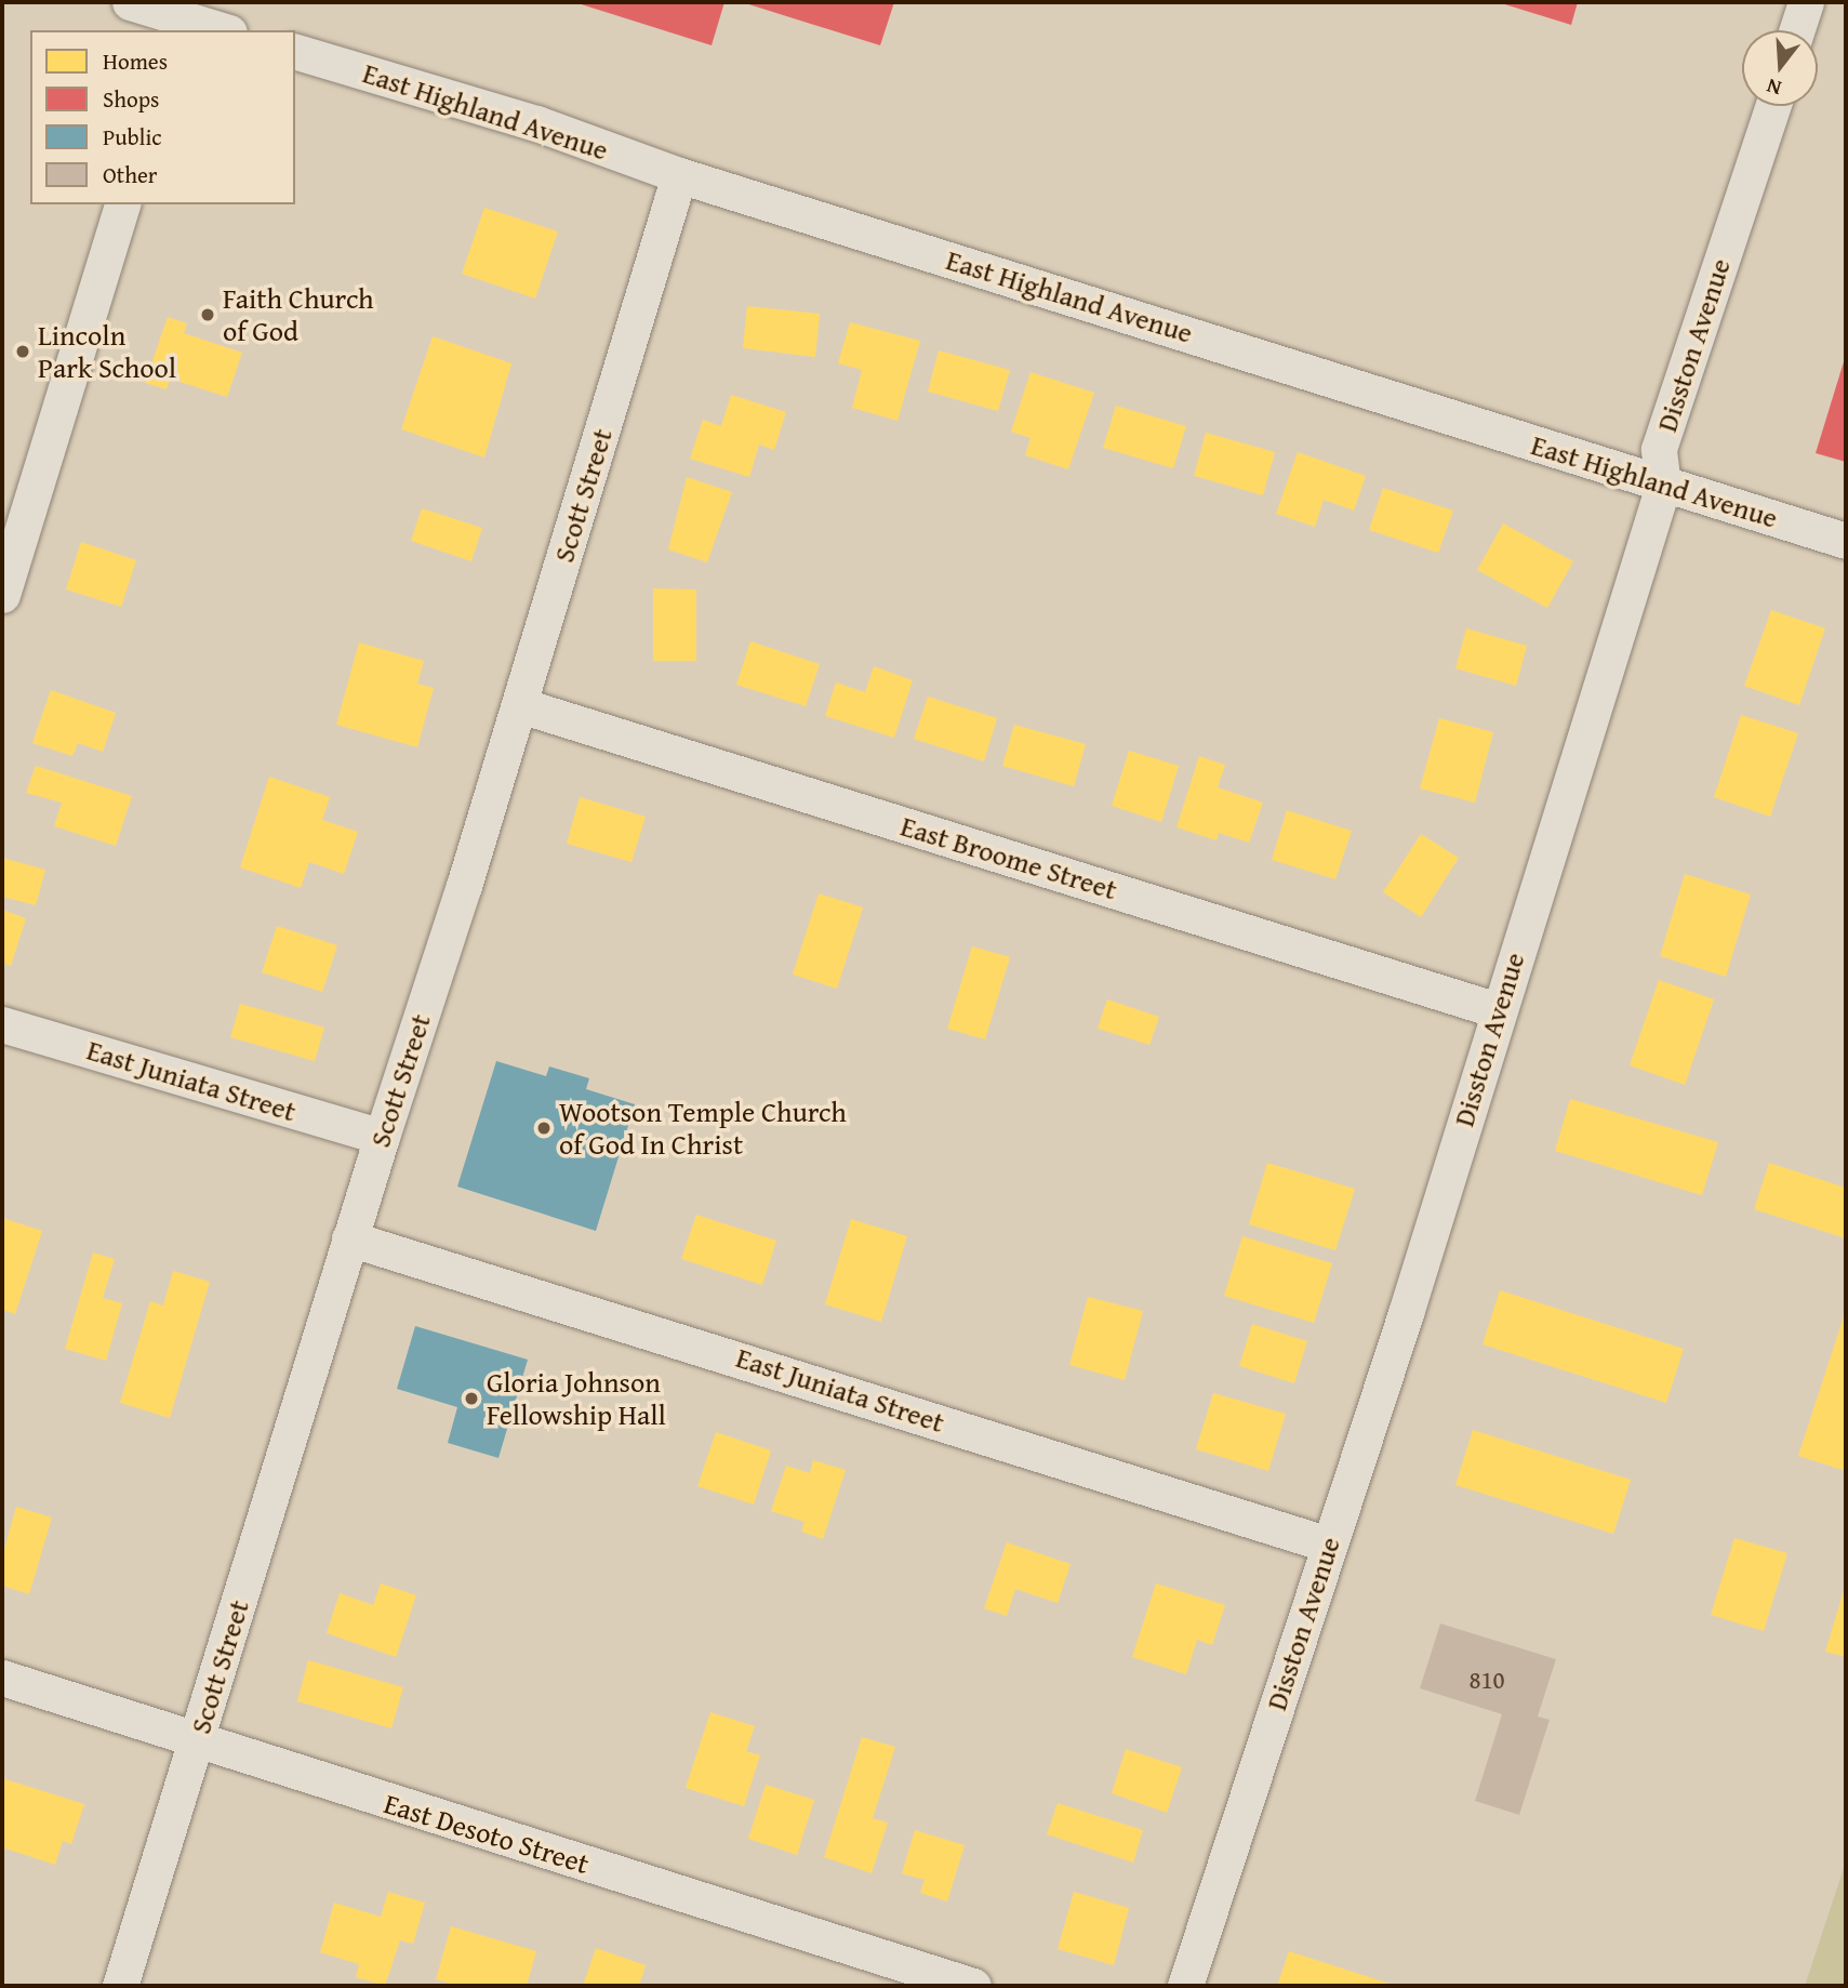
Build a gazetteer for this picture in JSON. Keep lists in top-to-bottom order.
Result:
{
  "streets": {
    "street": [
      "East Highland Avenue",
      "Disston Avenue",
      "Scott Street",
      "East Broome Street",
      "East Juniata Street",
      "East Desoto Street"
    ]
  },
  "crossings": [
    ["East Highland Avenue", "Disston Avenue"],
    ["East Highland Avenue", "Scott Street"],
    ["Disston Avenue", "East Broome Street"],
    ["Disston Avenue", "East Juniata Street"],
    ["Scott Street", "East Broome Street"],
    ["Scott Street", "East Juniata Street"],
    ["Scott Street", "East Desoto Street"]
  ],
  "places": [
    "Faith Church of God",
    "Lincoln Park School",
    "Wootson Temple Church of God In Christ",
    "Gloria Johnson Fellowship Hall"
  ],
  "house_numbers": ["810"],
  "legend": [
    "Homes",
    "Shops",
    "Public",
    "Other"
  ],
  "north": "bottom"
}
